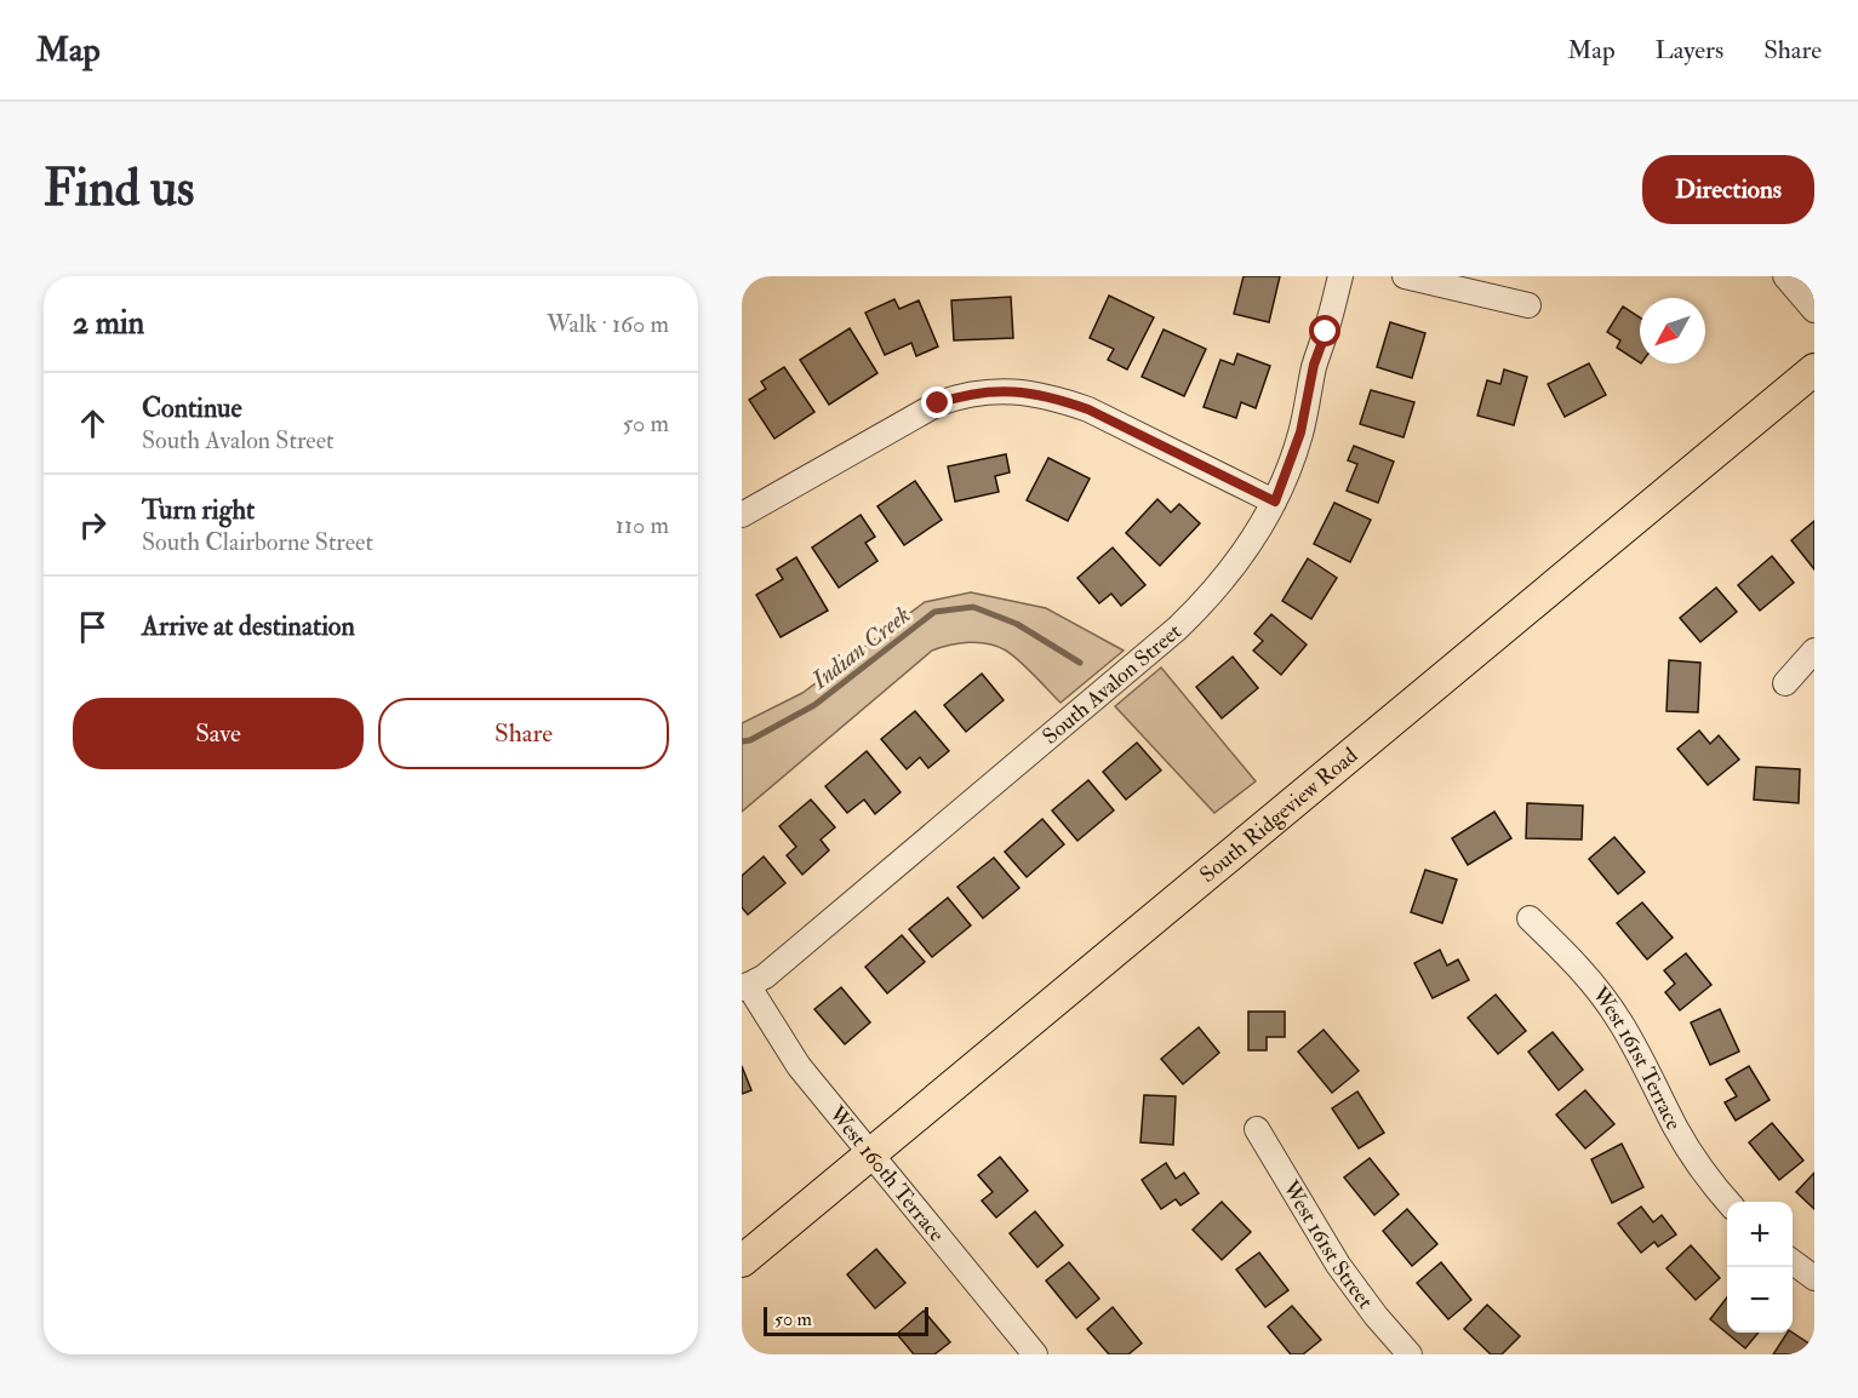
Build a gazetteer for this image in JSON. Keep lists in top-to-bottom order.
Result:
{
  "streets": {
    "main road": ["South Ridgeview Road"],
    "street": [
      "South Avalon Street",
      "West 161st Terrace",
      "West 160th Terrace",
      "West 161st Street"
    ]
  },
  "crossings": [
    ["South Avalon Street", "West 160th Terrace"],
    ["South Ridgeview Road", "West 160th Terrace"]
  ],
  "water": ["Indian Creek"],
  "scale_bar": "50 m",
  "north": "bottom left",
  "page": {
    "header": "Map",
    "nav": ["Map", "Layers", "Share"],
    "buttons": [
      "Directions",
      ["Save", "Share"]
    ],
    "title": "Find us",
    "heading": ["2 min", "Walk · 160 m"],
    "list": [
      ["Continue", "South Avalon Street", "50 m"],
      ["Turn right", "South Clairborne Street", "110 m"],
      "Arrive at destination"
    ],
    "map_buttons": ["+", "−"],
    "scale": "50 m"
  }
}
